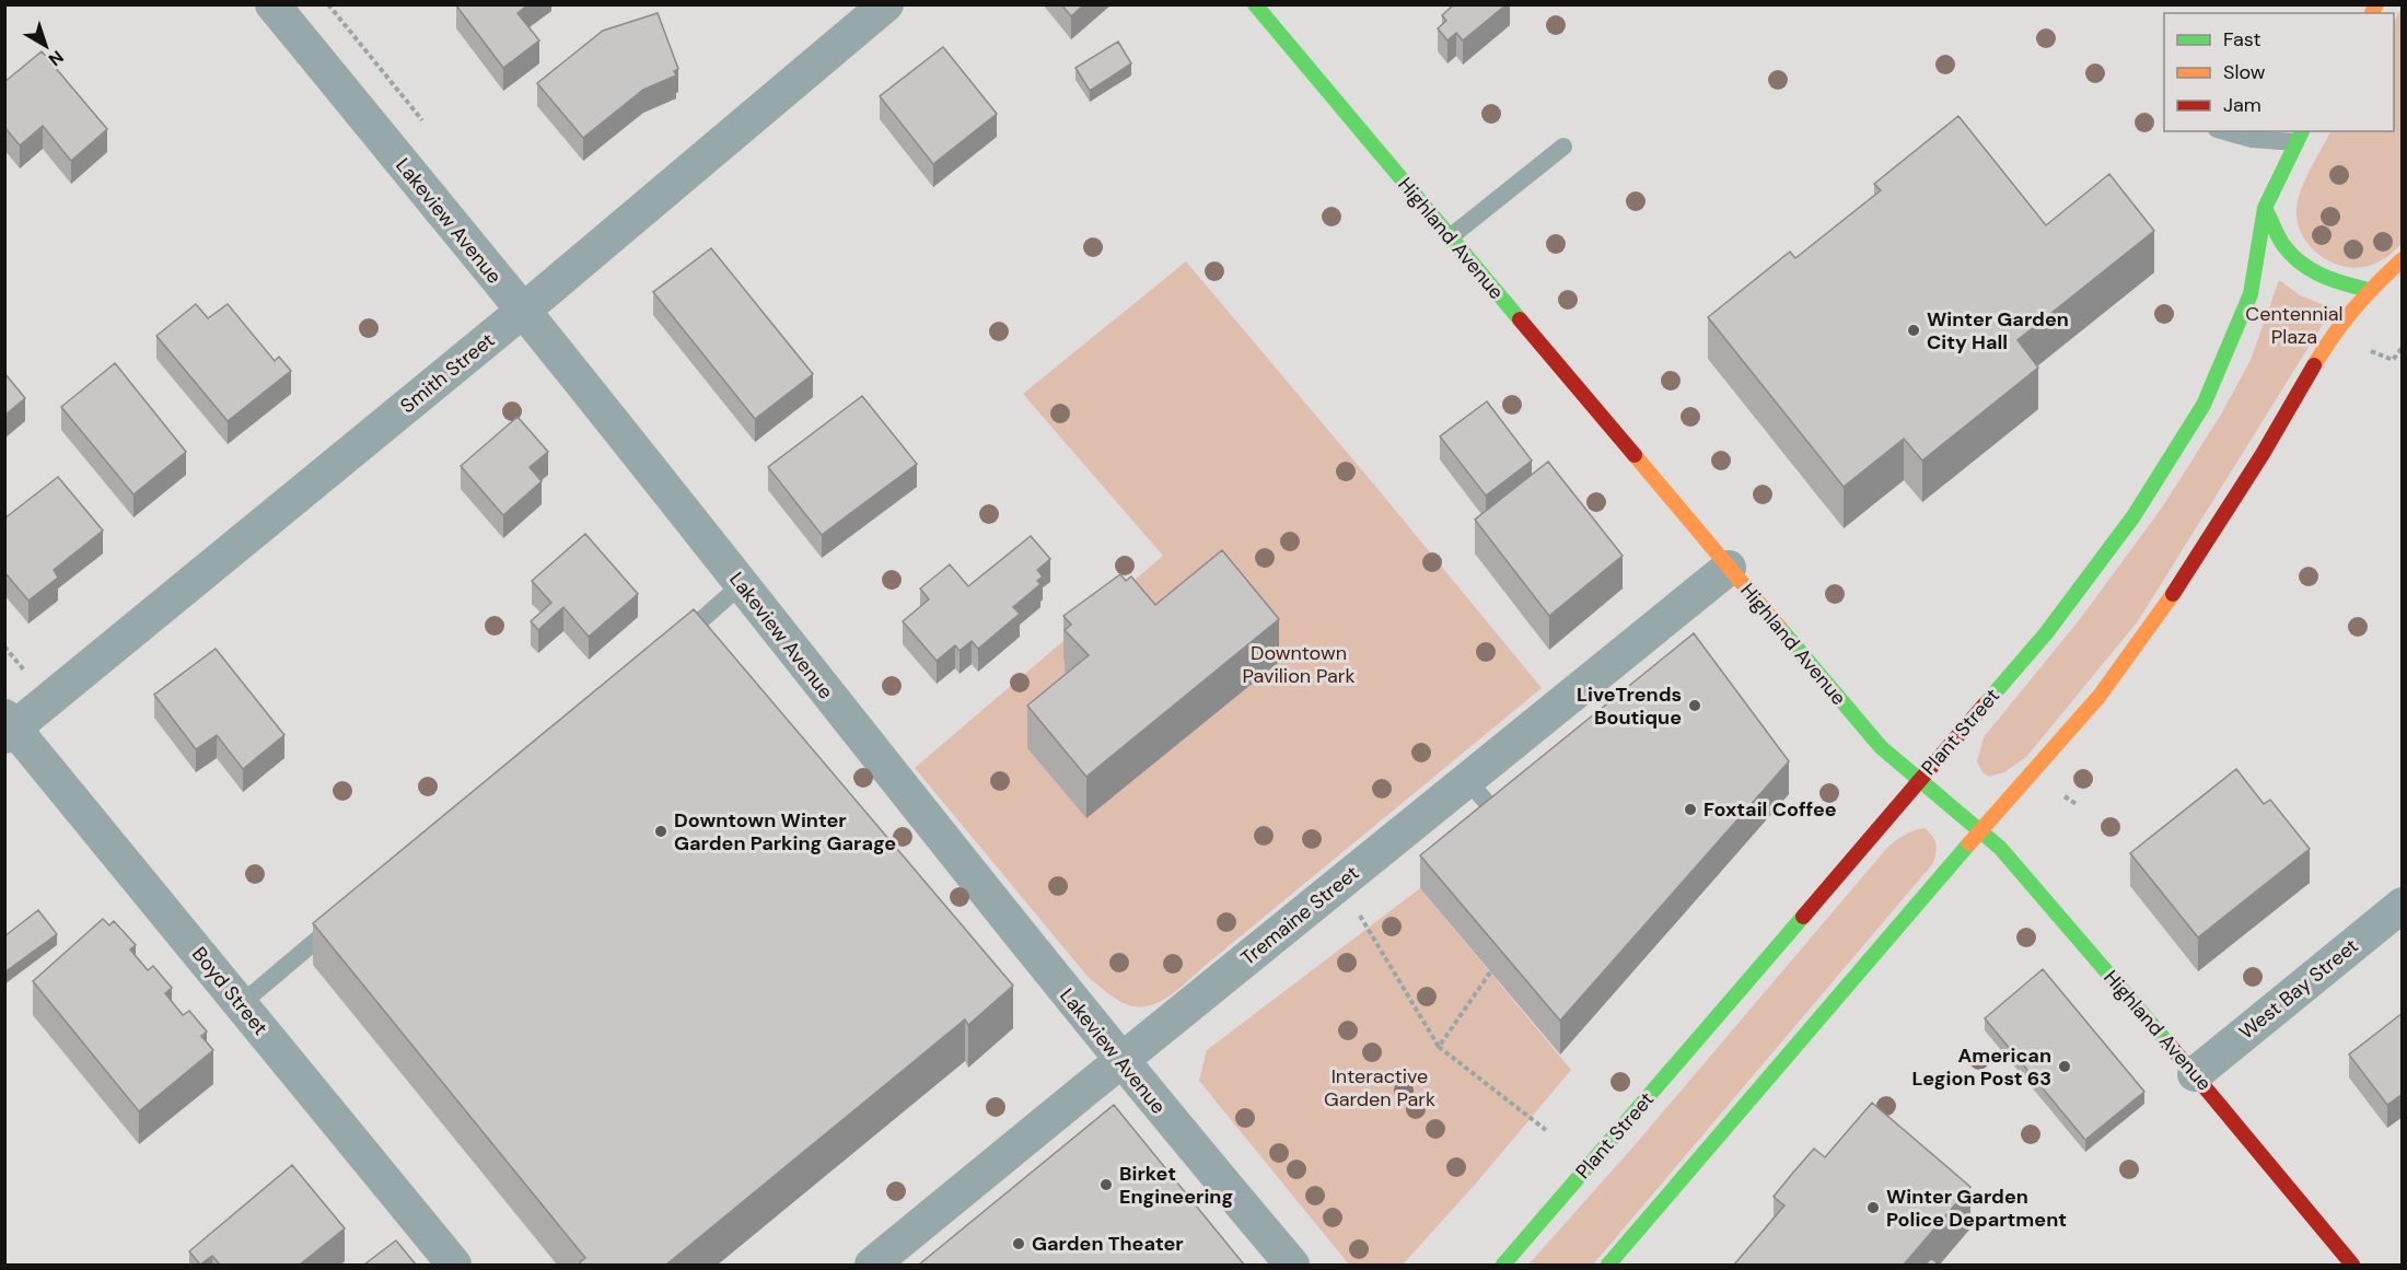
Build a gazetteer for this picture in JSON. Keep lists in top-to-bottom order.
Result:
{
  "streets": {
    "main road": ["Highland Avenue", "Plant Street"],
    "street": [
      "Lakeview Avenue",
      "Smith Street",
      "Tremaine Street",
      "West Bay Street",
      "Boyd Street"
    ]
  },
  "crossings": [
    ["Lakeview Avenue", "Smith Street"],
    ["Lakeview Avenue", "Tremaine Street"],
    ["Highland Avenue", "Plant Street"],
    ["Highland Avenue", "Tremaine Street"],
    ["Highland Avenue", "West Bay Street"],
    ["Smith Street", "Boyd Street"]
  ],
  "parks": ["Centennial Plaza", "Downtown Pavilion Park", "Interactive Garden Park"],
  "places": [
    "Winter Garden City Hall",
    "LiveTrends Boutique",
    "Foxtail Coffee",
    "Downtown Winter Garden Parking Garage",
    "American Legion Post 63",
    "Birket Engineering",
    "Winter Garden Police Department",
    "Garden Theater"
  ],
  "legend": ["Fast", "Slow", "Jam"],
  "north": "bottom right"
}
